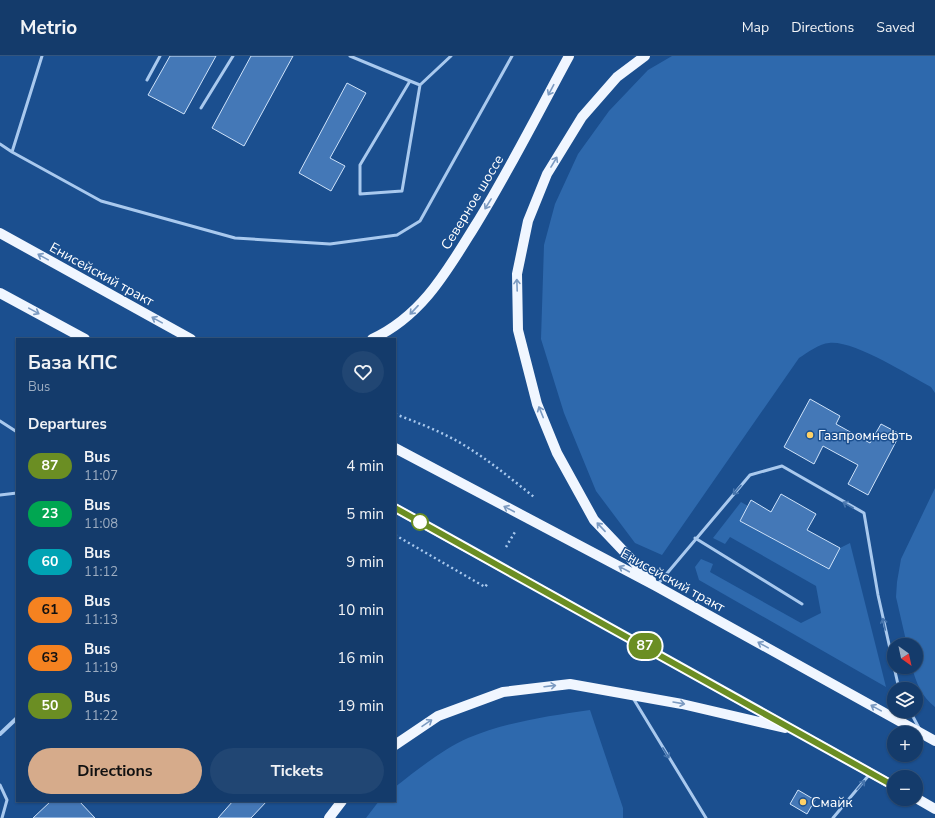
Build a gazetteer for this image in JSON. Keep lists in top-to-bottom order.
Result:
{
  "streets": {
    "main road": ["Северное шоссе", "Енисейский тракт"]
  },
  "one_way": ["Северное шоссе"],
  "places": ["Газпромнефть", "Смайк"],
  "lines": ["bus line 87"],
  "north": "bottom right",
  "page": {
    "header": "Metrio",
    "nav": ["Map", "Directions", "Saved"],
    "on_map": "87",
    "heading": [
      ["База КПС", "Bus"],
      "Departures"
    ],
    "list": [
      {
        "mark": "87",
        "name": "Bus",
        "note": "11:07",
        "value": "4 min"
      },
      {
        "mark": "23",
        "name": "Bus",
        "note": "11:08",
        "value": "5 min"
      },
      {
        "mark": "60",
        "name": "Bus",
        "note": "11:12",
        "value": "9 min"
      },
      {
        "mark": "61",
        "name": "Bus",
        "note": "11:13",
        "value": "10 min"
      },
      {
        "mark": "63",
        "name": "Bus",
        "note": "11:19",
        "value": "16 min"
      },
      {
        "mark": "50",
        "name": "Bus",
        "note": "11:22",
        "value": "19 min"
      }
    ],
    "map_buttons": ["+", "−"],
    "buttons": ["Directions", "Tickets"]
  }
}
